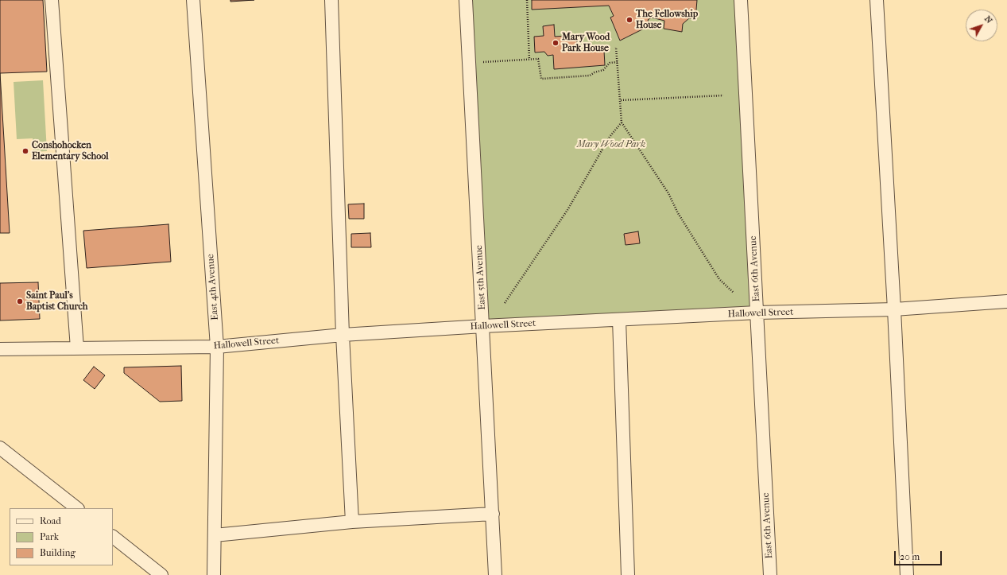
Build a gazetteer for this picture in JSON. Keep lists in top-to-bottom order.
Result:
{
  "streets": {
    "street": [
      "East 6th Avenue",
      "East 5th Avenue",
      "East 4th Avenue",
      "Hallowell Street"
    ]
  },
  "crossings": [
    ["East 6th Avenue", "Hallowell Street"],
    ["East 5th Avenue", "Hallowell Street"],
    ["East 4th Avenue", "Hallowell Street"]
  ],
  "parks": ["Mary Wood Park"],
  "places": [
    "The Fellowship House",
    "Mary Wood Park House",
    "Conshohocken Elementary School",
    "Saint Paul's Baptist Church"
  ],
  "legend": ["Road", "Park", "Building"],
  "scale_bar": "20 m",
  "north": "top right"
}
